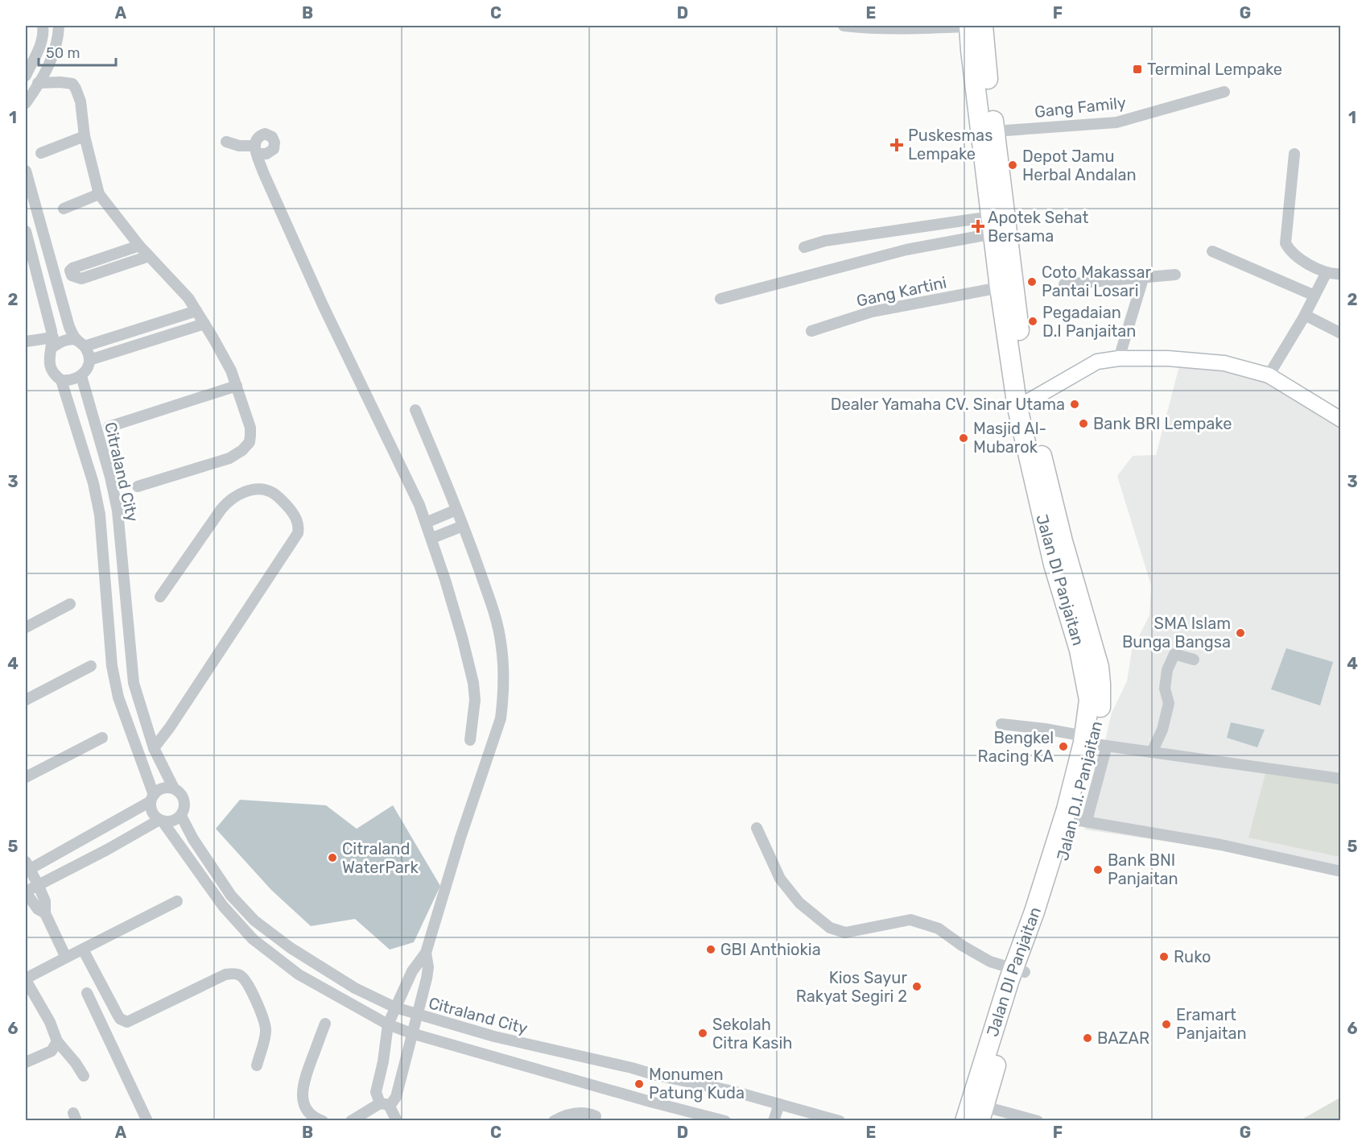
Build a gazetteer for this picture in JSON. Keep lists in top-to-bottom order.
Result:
{
  "streets": {
    "highway": ["Jalan DI Panjaitan", "Jalan D.I. Panjaitan"],
    "street": ["Gang Family", "Gang Kartini", "Citraland City"]
  },
  "crossings": [
    ["Gang Kartini", "Jalan DI Panjaitan"],
    ["Jalan DI Panjaitan", "Jalan D.I. Panjaitan"]
  ],
  "places": {
    "transit": ["Terminal Lempake"],
    "health": ["Puskesmas Lempake", "Apotek Sehat Bersama"],
    "other": [
      "Depot Jamu Herbal Andalan",
      "Coto Makassar Pantai Losari",
      "Pegadaian D.I Panjaitan",
      "Dealer Yamaha CV. Sinar Utama",
      "Bank BRI Lempake",
      "Masjid Al- Mubarok",
      "SMA Islam Bunga Bangsa",
      "Bengkel Racing KA",
      "Citraland WaterPark",
      "Bank BNI Panjaitan",
      "GBI Anthiokia",
      "Ruko",
      "Kios Sayur Rakyat Segiri 2",
      "Eramart Panjaitan",
      "Sekolah Citra Kasih",
      "BAZAR",
      "Monumen Patung Kuda"
    ]
  },
  "scale_bar": "50 m",
  "grid": {
    "columns": [
      "A",
      "B",
      "C",
      "D",
      "E",
      "F",
      "G"
    ],
    "rows": [
      "1",
      "2",
      "3",
      "4",
      "5",
      "6"
    ]
  }
}
